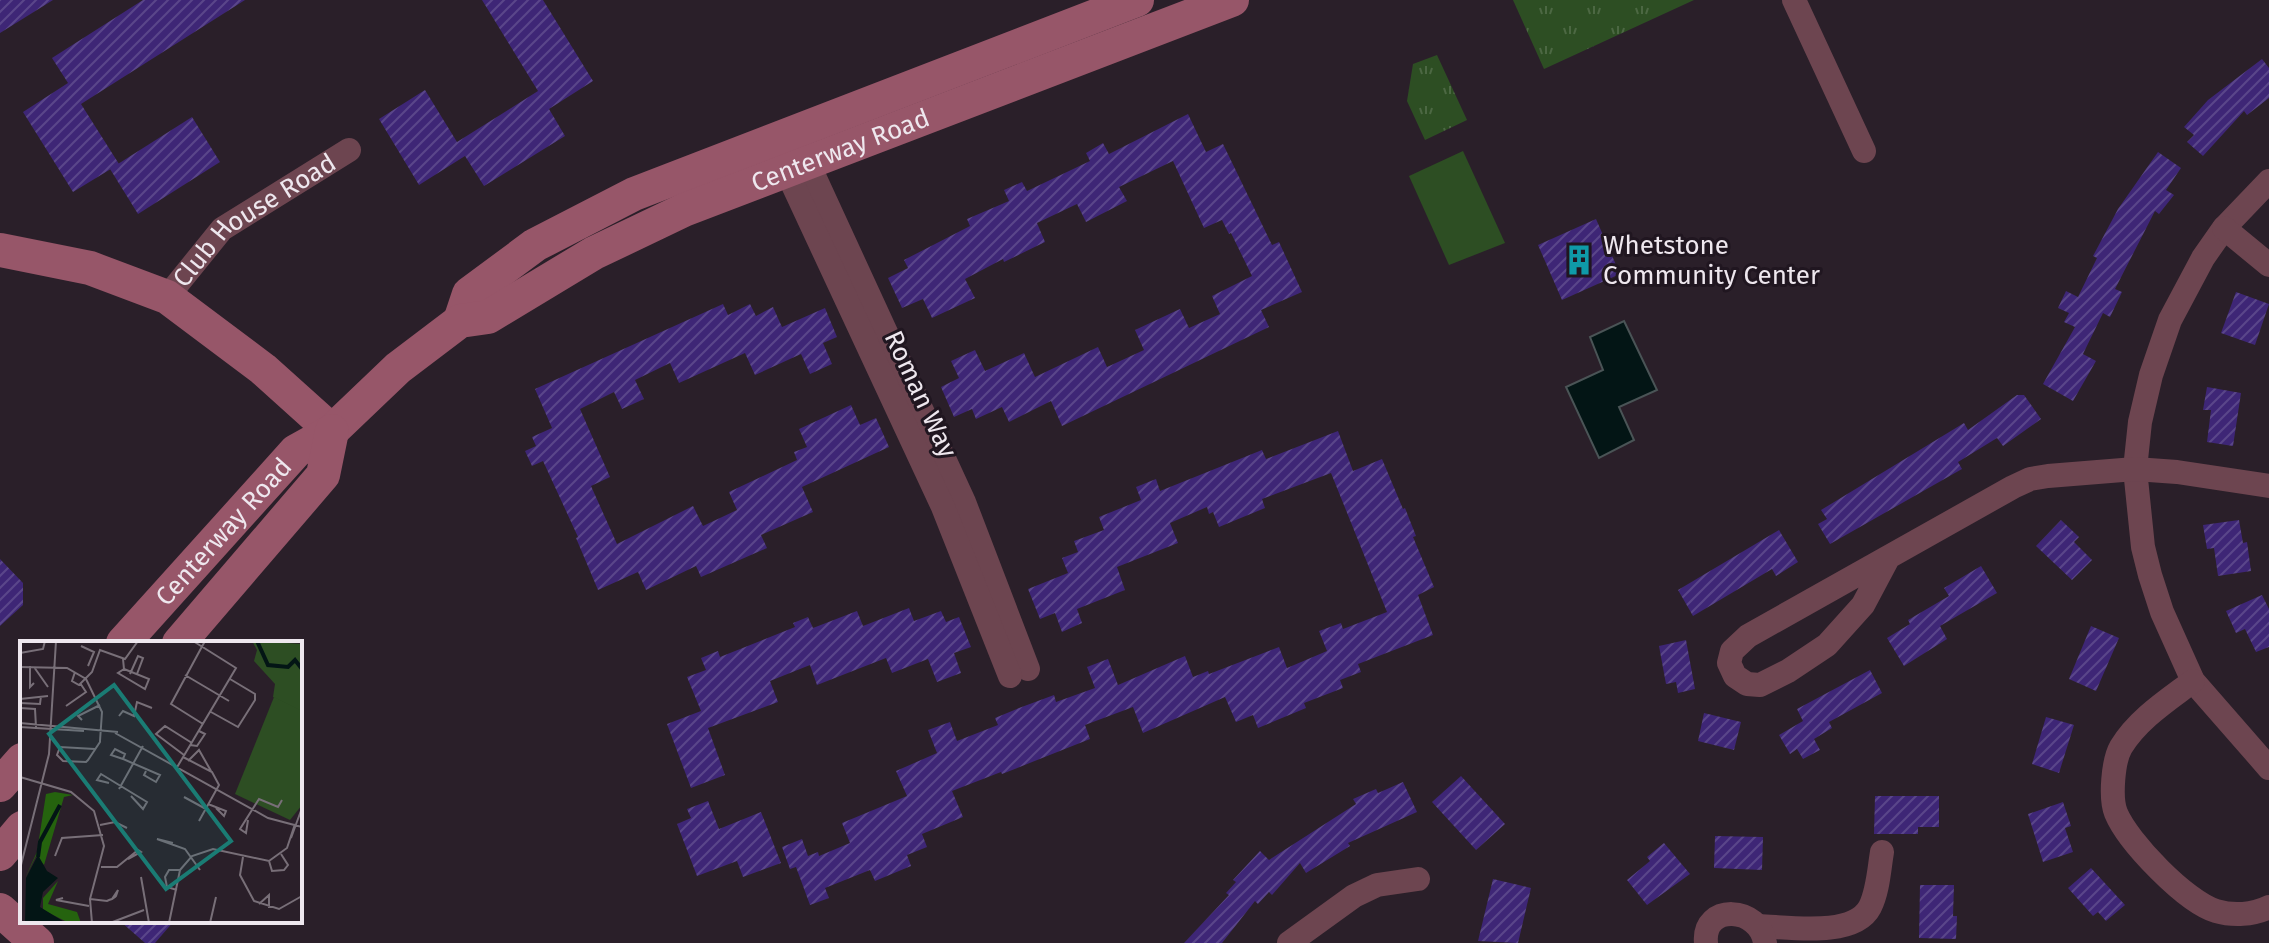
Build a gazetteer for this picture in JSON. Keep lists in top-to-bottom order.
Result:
{
  "streets": {
    "street": ["Centerway Road", "Club House Road", "Roman Way"]
  },
  "crossings": [
    ["Centerway Road", "Club House Road"],
    ["Centerway Road", "Roman Way"]
  ],
  "places": {
    "building": ["Whetstone Community Center"]
  }
}
